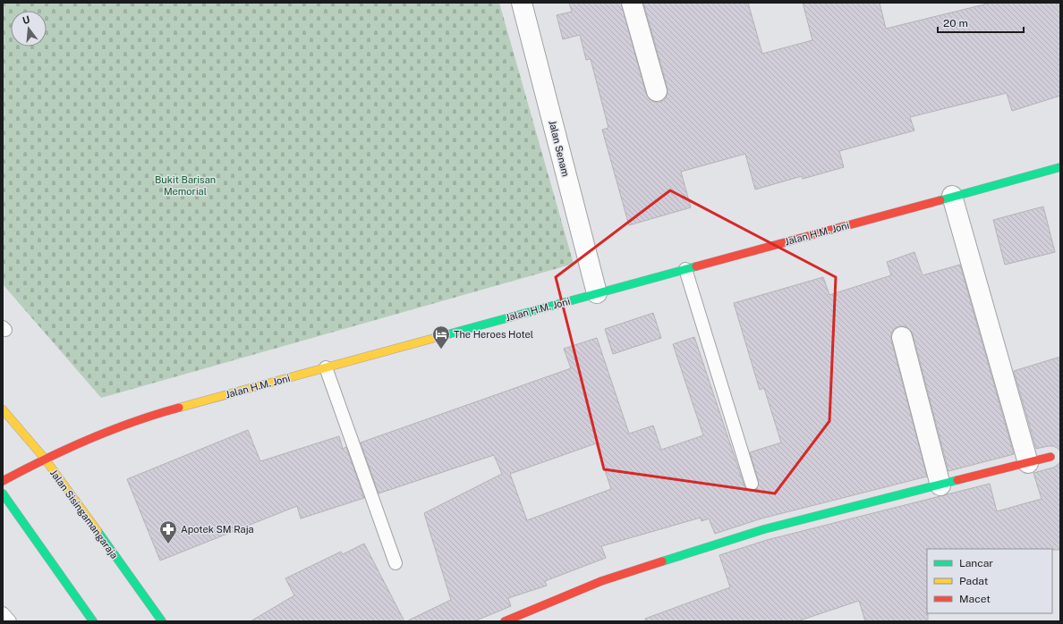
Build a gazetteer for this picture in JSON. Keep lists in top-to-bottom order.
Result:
{
  "streets": {
    "street": ["Jalan Senam", "Jalan H.M. Joni", "Jalan Sisingamangaraja"]
  },
  "crossings": [
    ["Jalan Senam", "Jalan H.M. Joni"],
    ["Jalan H.M. Joni", "Jalan Sisingamangaraja"]
  ],
  "parks": ["Bukit Barisan Memorial"],
  "places": {
    "hotel": ["The Heroes Hotel"],
    "pharmacy": ["Apotek SM Raja"]
  },
  "legend": ["Lancar", "Padat", "Macet"],
  "scale_bar": "20 m",
  "north": "top"
}
